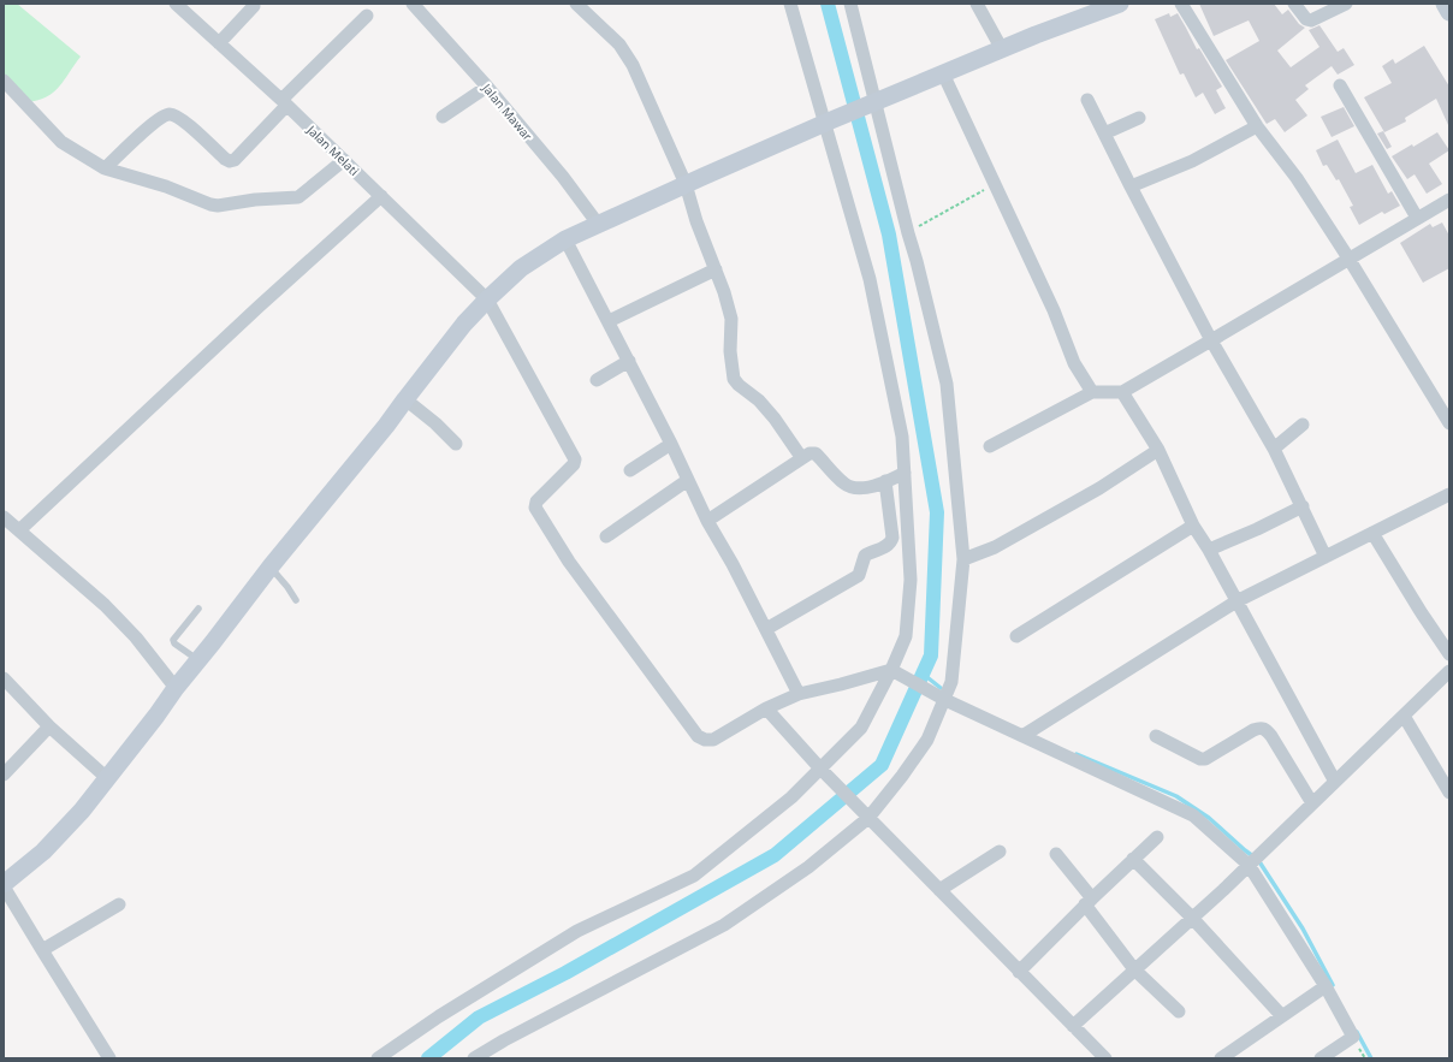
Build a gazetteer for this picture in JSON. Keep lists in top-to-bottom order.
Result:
{
  "streets": {
    "street": ["Jalan Mawar", "Jalan Melati"]
  }
}
